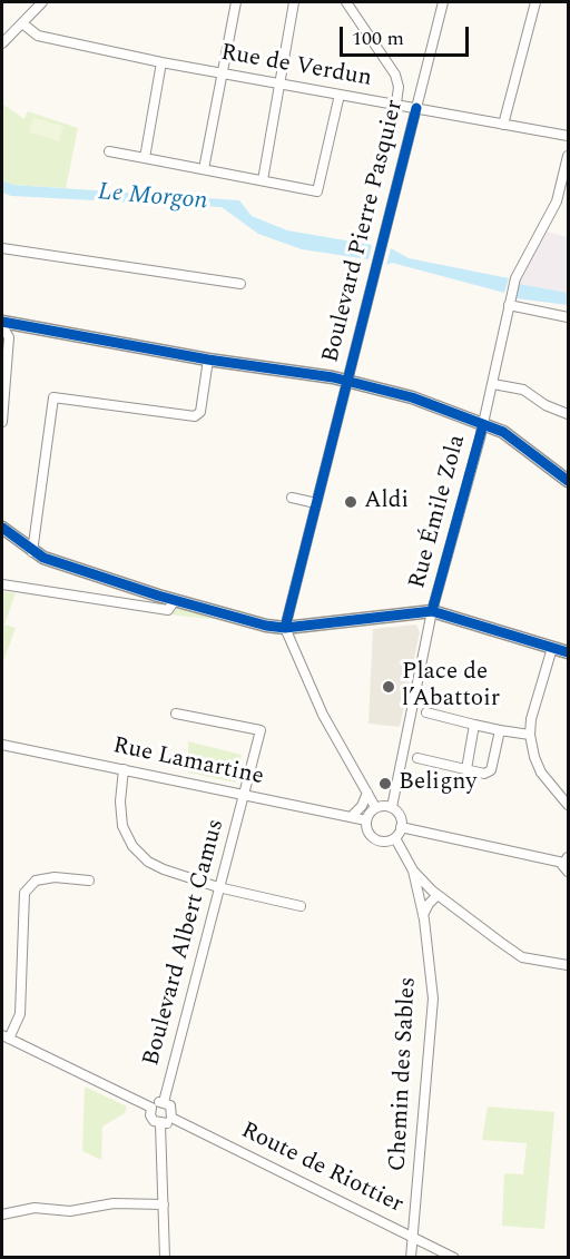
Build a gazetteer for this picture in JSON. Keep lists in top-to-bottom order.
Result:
{
  "streets": {
    "street": [
      "Rue de Verdun",
      "Boulevard Pierre Pasquier",
      "Rue Émile Zola",
      "Rue Lamartine",
      "Boulevard Albert Camus",
      "Chemin des Sables",
      "Route de Riottier"
    ]
  },
  "crossings": [
    ["Rue de Verdun", "Boulevard Pierre Pasquier"],
    ["Rue Émile Zola", "Rue Lamartine"],
    ["Rue Lamartine", "Boulevard Albert Camus"],
    ["Boulevard Albert Camus", "Route de Riottier"],
    ["Chemin des Sables", "Route de Riottier"]
  ],
  "water": ["Le Morgon"],
  "places": ["Aldi", "Place de l’Abattoir", "Beligny"],
  "scale_bar": "100 m"
}
